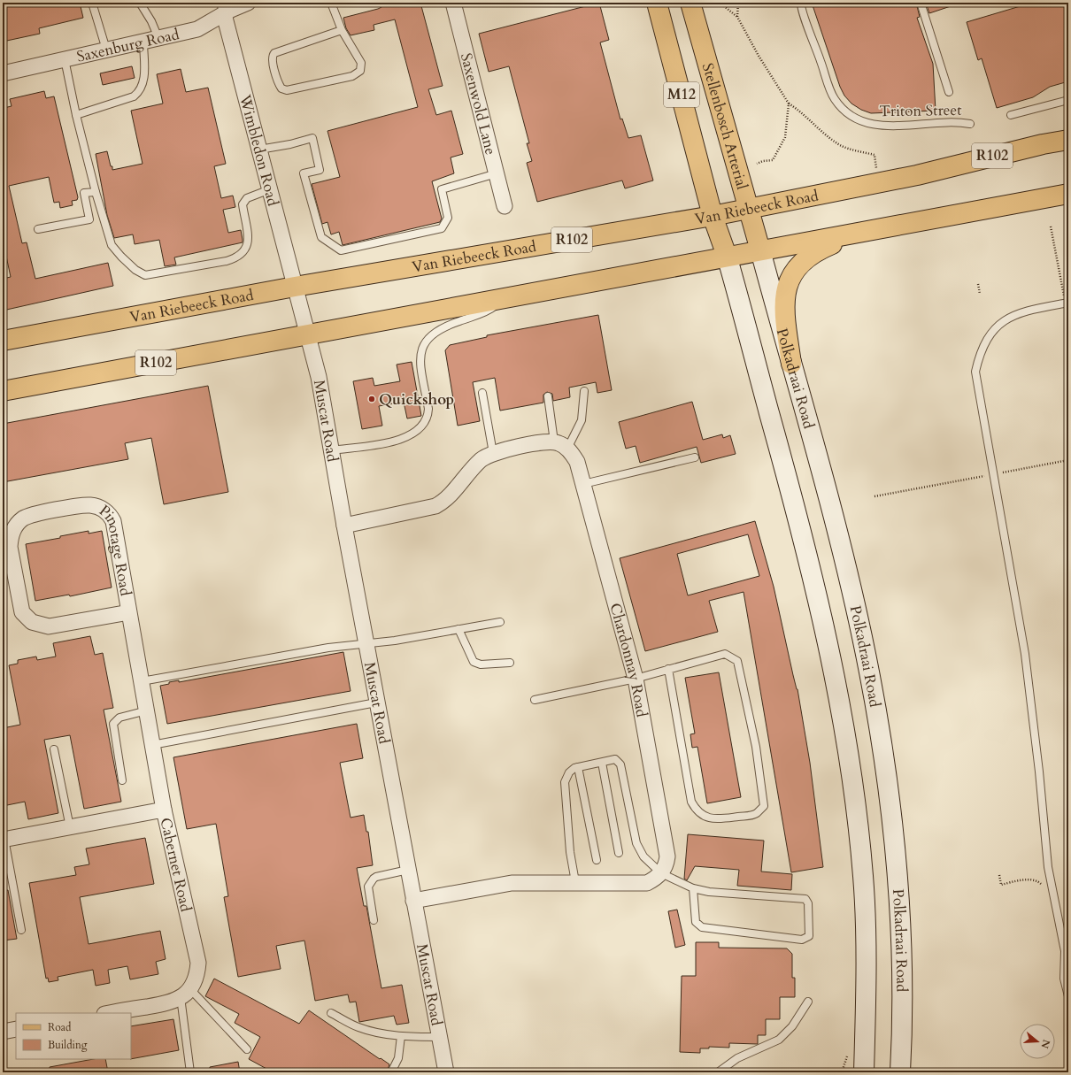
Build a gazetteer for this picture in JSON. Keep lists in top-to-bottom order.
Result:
{
  "streets": {
    "main road": [
      "M12",
      "Stellenbosch Arterial",
      "R102",
      "Van Riebeeck Road",
      "Polkadraai Road"
    ],
    "street": [
      "Saxenburg Road",
      "Saxenwold Lane",
      "Wimbledon Road",
      "Muscat Road",
      "Pinotage Road",
      "Chardonnay Road",
      "Cabernet Road"
    ],
    "lane": ["Triton Street"]
  },
  "crossings": [
    ["Saxenburg Road", "Wimbledon Road"],
    ["M12", "R102"],
    ["M12", "Van Riebeeck Road"],
    ["Stellenbosch Arterial", "R102"],
    ["Stellenbosch Arterial", "Van Riebeeck Road"],
    ["Stellenbosch Arterial", "Polkadraai Road"],
    ["Wimbledon Road", "R102"],
    ["Wimbledon Road", "Van Riebeeck Road"],
    ["Wimbledon Road", "Muscat Road"],
    ["R102", "Polkadraai Road"],
    ["R102", "Muscat Road"],
    ["Pinotage Road", "Cabernet Road"]
  ],
  "places": ["Quickshop"],
  "legend": ["Road", "Building"],
  "north": "right"
}
